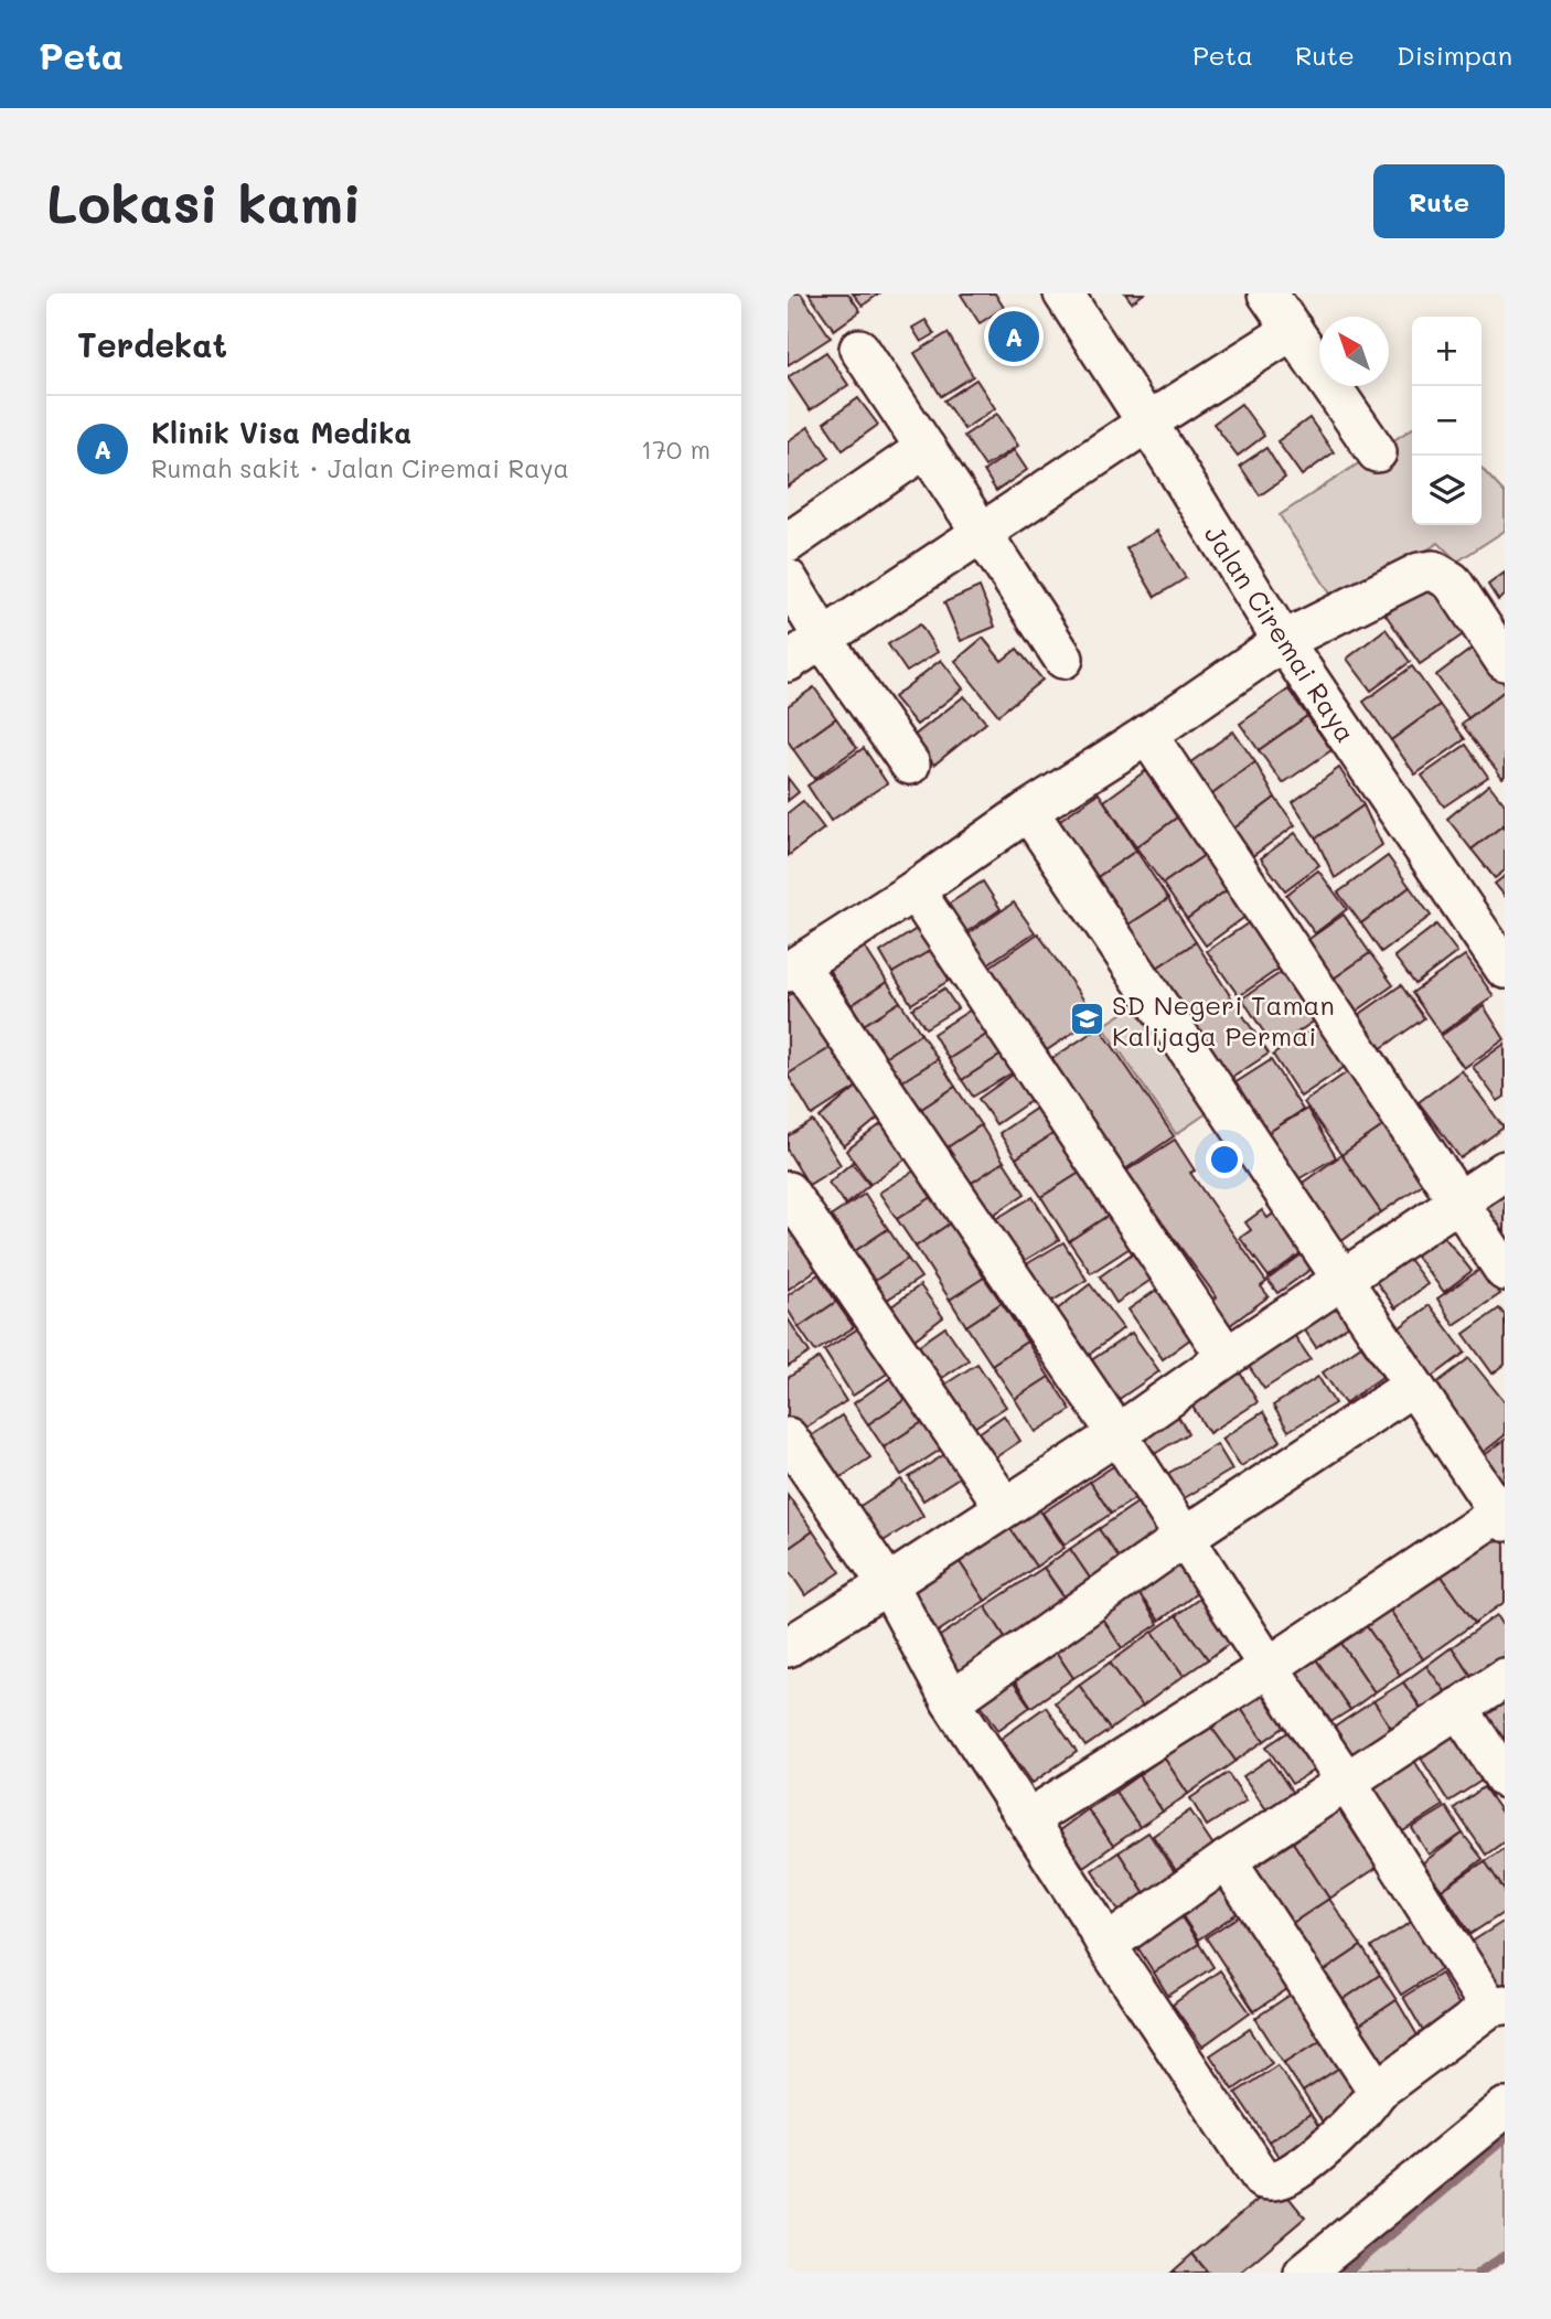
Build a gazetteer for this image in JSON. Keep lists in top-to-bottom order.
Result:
{
  "streets": {
    "street": ["Jalan Ciremai Raya"]
  },
  "places": {
    "school or university": ["SD Negeri Taman Kalijaga Permai"]
  },
  "north": "top left",
  "page": {
    "header": "Peta",
    "nav": ["Peta", "Rute", "Disimpan"],
    "buttons": "Rute",
    "title": "Lokasi kami",
    "heading": "Terdekat",
    "pins": "A",
    "map_buttons": ["+", "−"],
    "list": [
      {
        "mark": "A",
        "name": "Klinik Visa Medika",
        "note": "Rumah sakit · Jalan Ciremai Raya",
        "value": "170 m"
      }
    ]
  }
}
